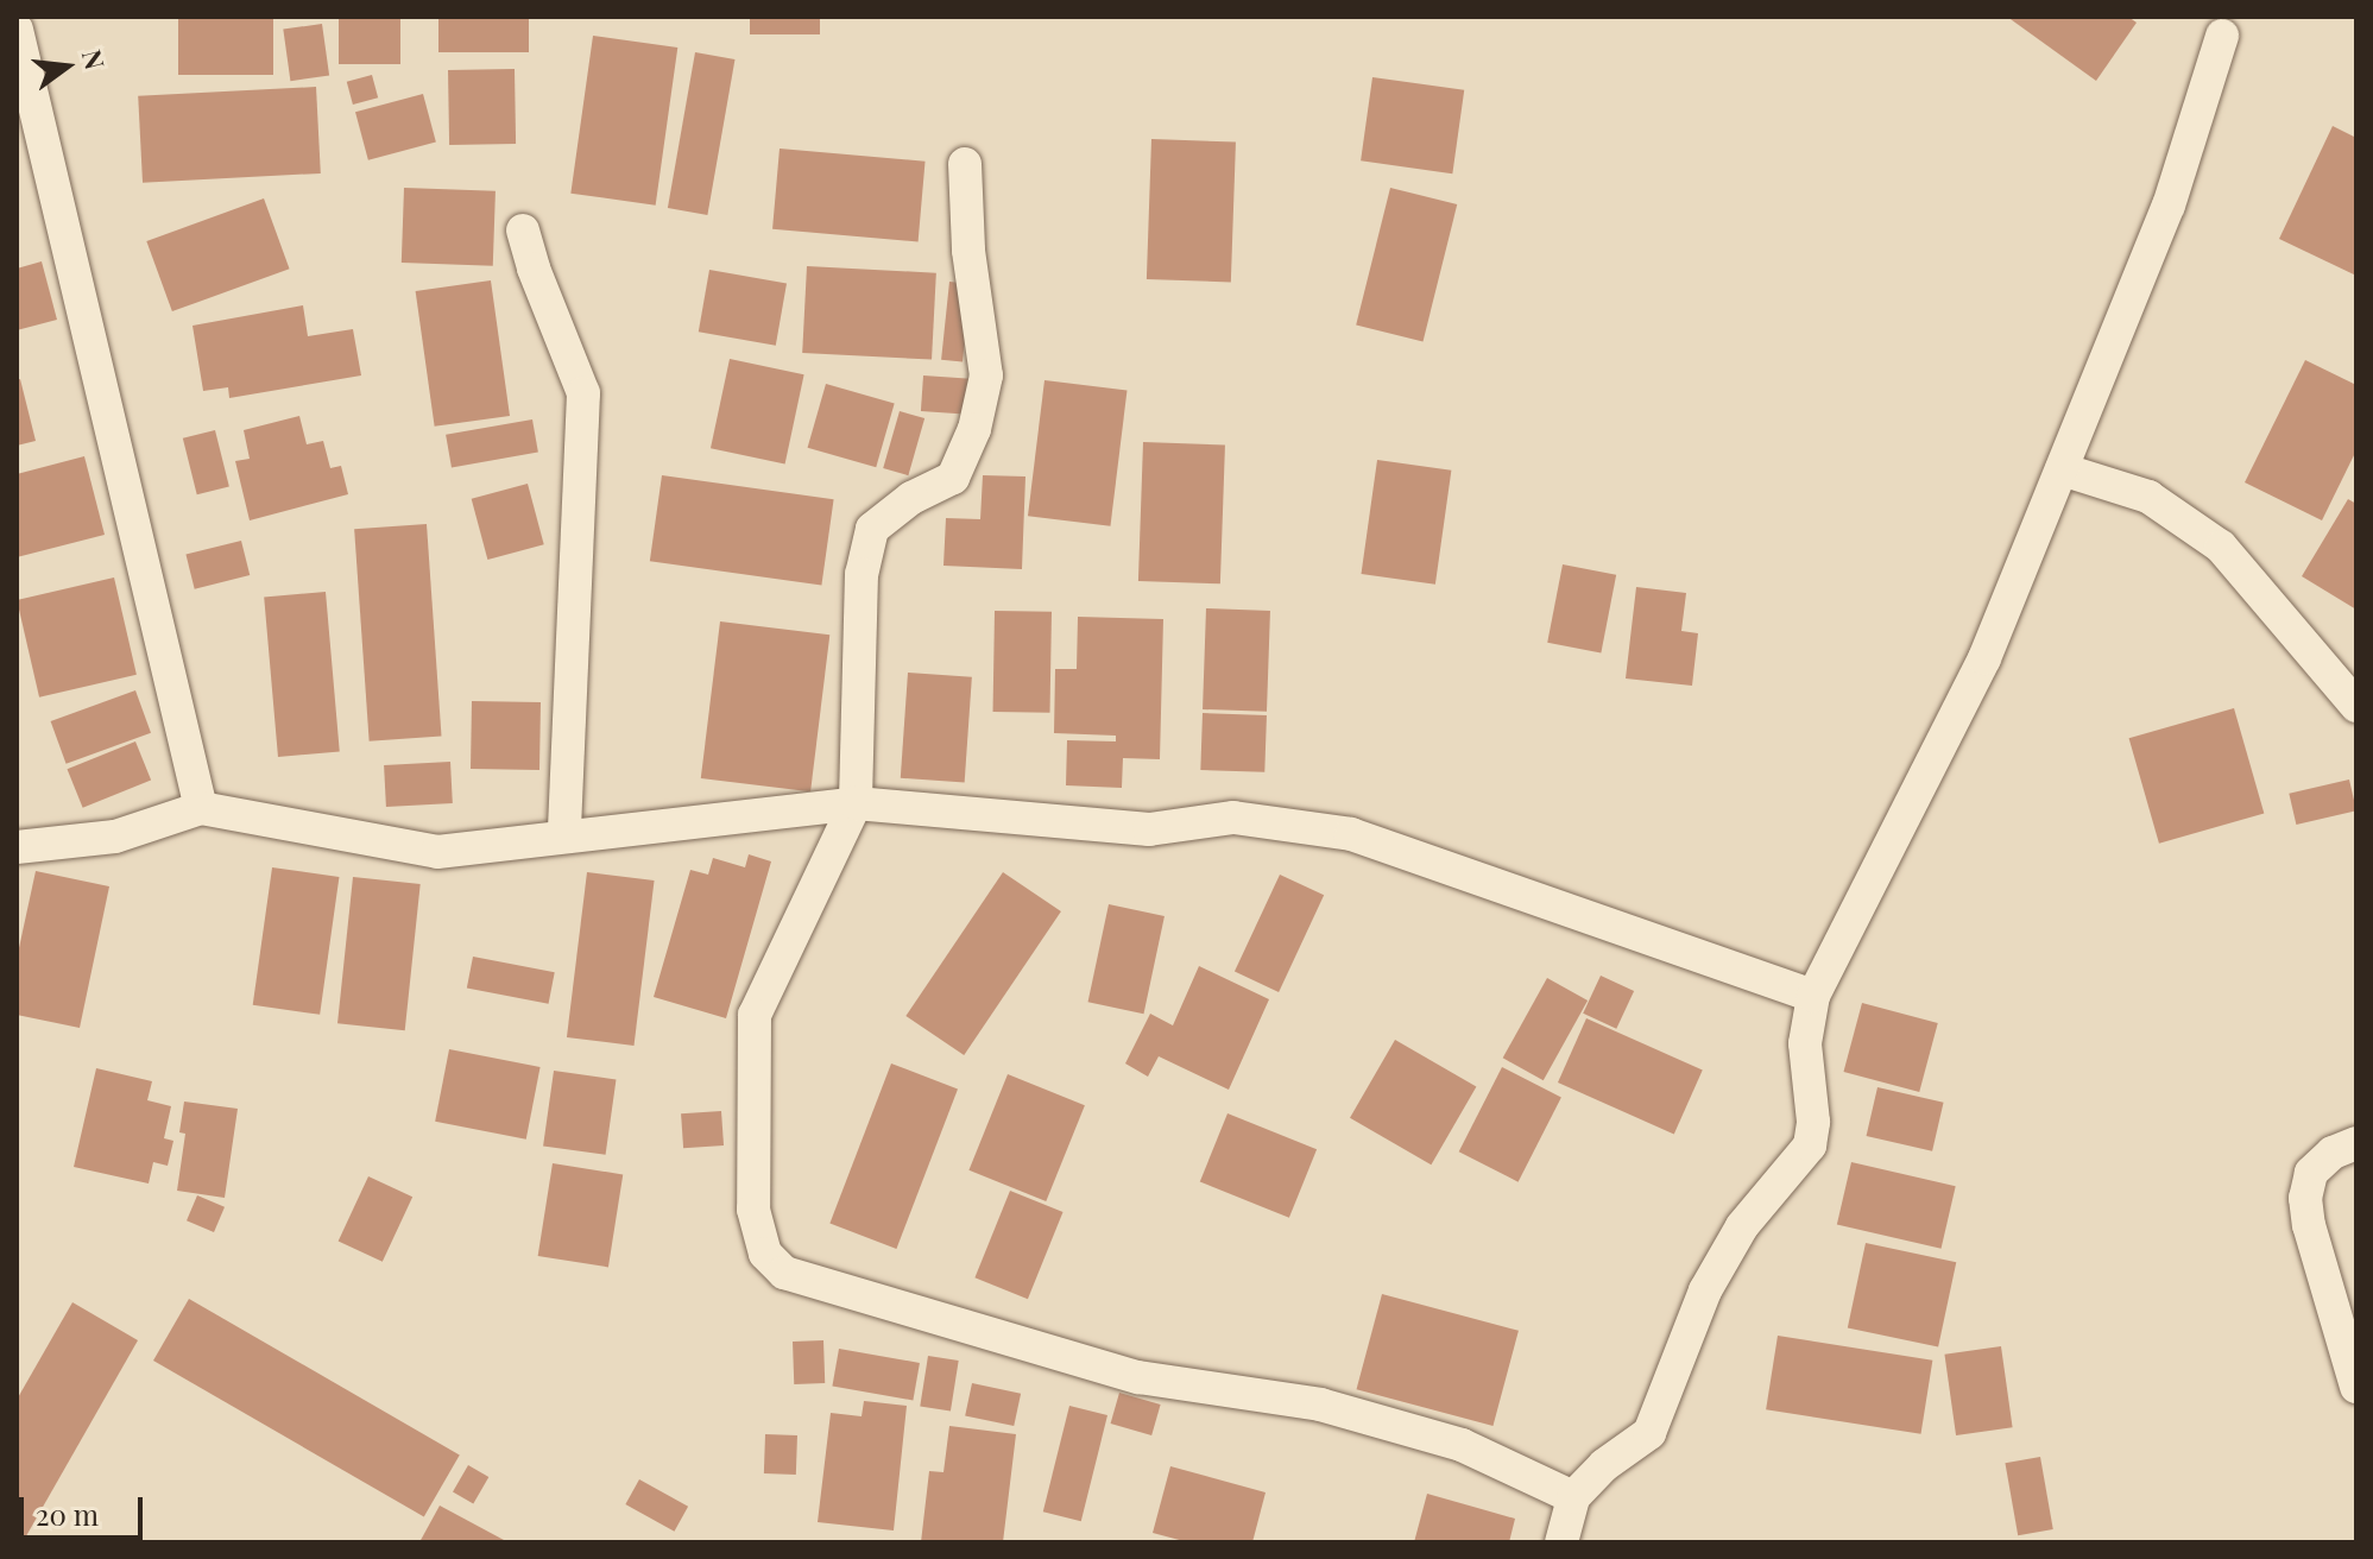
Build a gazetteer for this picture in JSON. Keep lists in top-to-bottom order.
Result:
{
  "scale_bar": "20 m",
  "north": "right"
}
